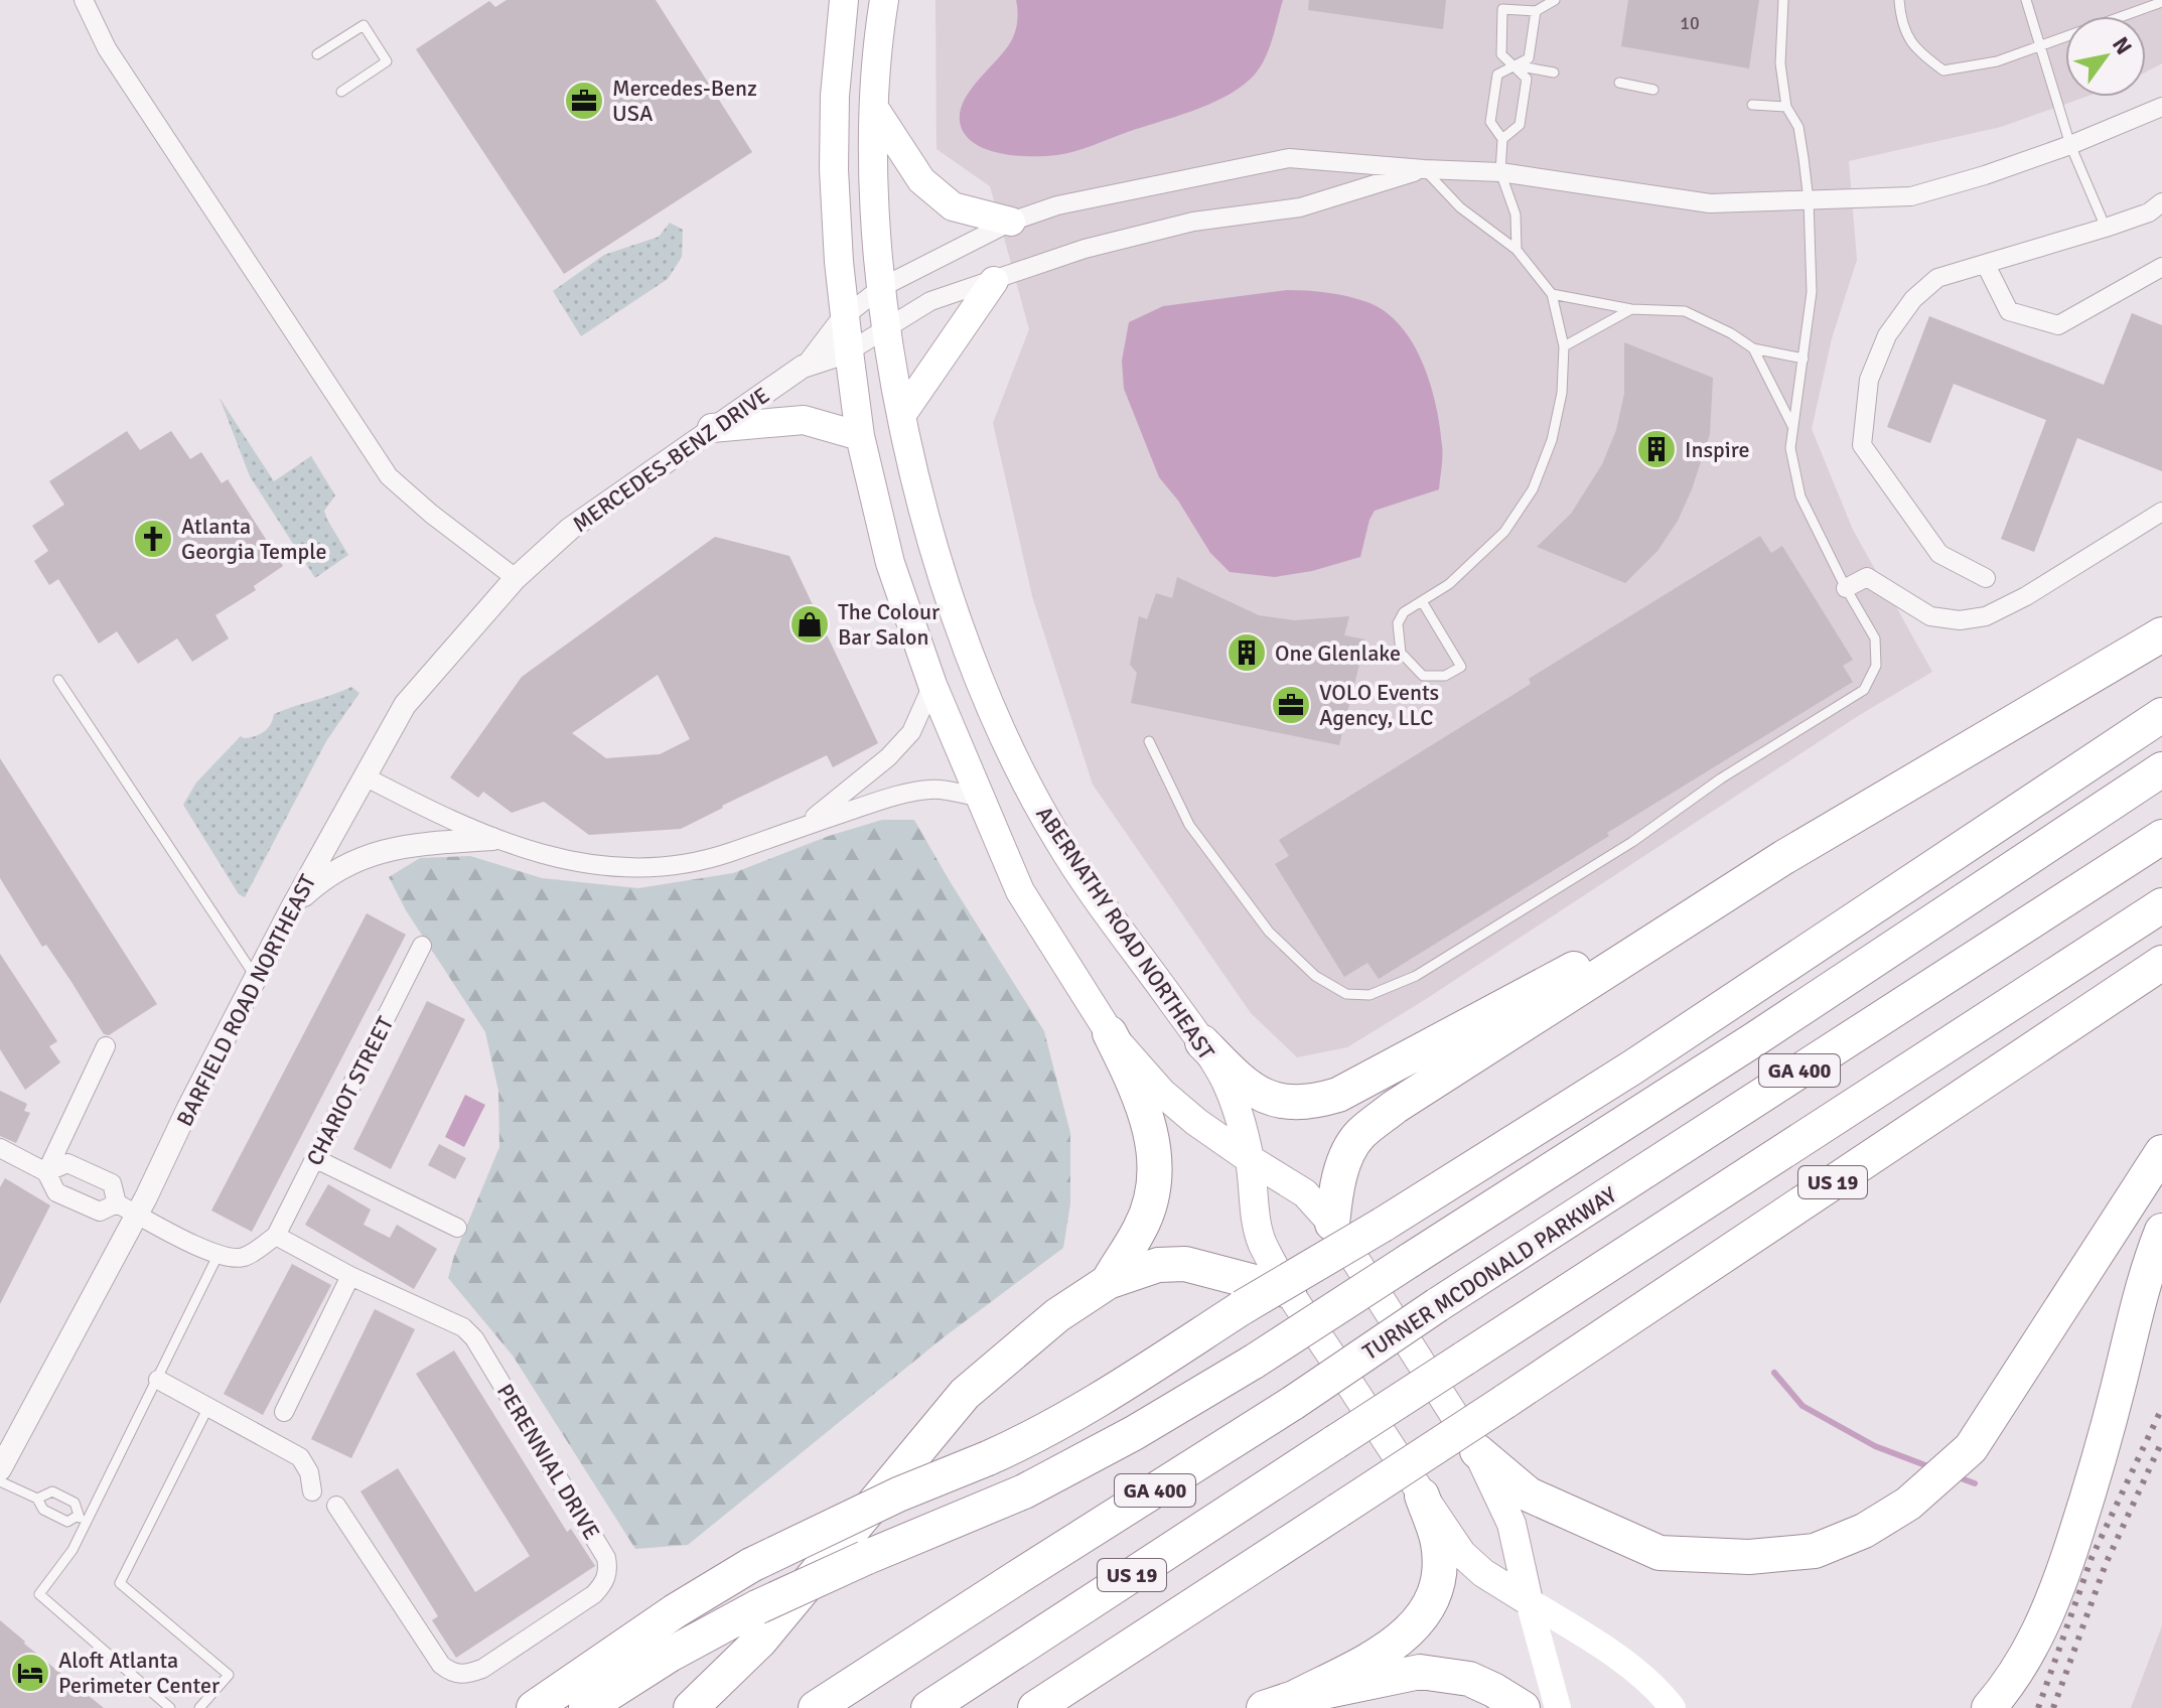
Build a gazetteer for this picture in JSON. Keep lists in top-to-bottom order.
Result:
{
  "streets": {
    "highway": ["GA 400", "US 19", "TURNER MCDONALD PARKWAY"],
    "main road": ["ABERNATHY ROAD NORTHEAST"],
    "street": [
      "MERCEDES-BENZ DRIVE",
      "BARFIELD ROAD NORTHEAST",
      "CHARIOT STREET",
      "PERENNIAL DRIVE"
    ]
  },
  "crossings": [
    ["MERCEDES-BENZ DRIVE", "BARFIELD ROAD NORTHEAST"],
    ["GA 400", "US 19"],
    ["CHARIOT STREET", "PERENNIAL DRIVE"]
  ],
  "places": {
    "office": ["Mercedes-Benz USA", "VOLO Events Agency, LLC"],
    "building": ["Inspire", "One Glenlake"],
    "church": ["Atlanta Georgia Temple"],
    "shop": ["The Colour Bar Salon"],
    "hotel": ["Aloft Atlanta Perimeter Center"]
  },
  "house_numbers": ["10"],
  "north": "top right"
}
